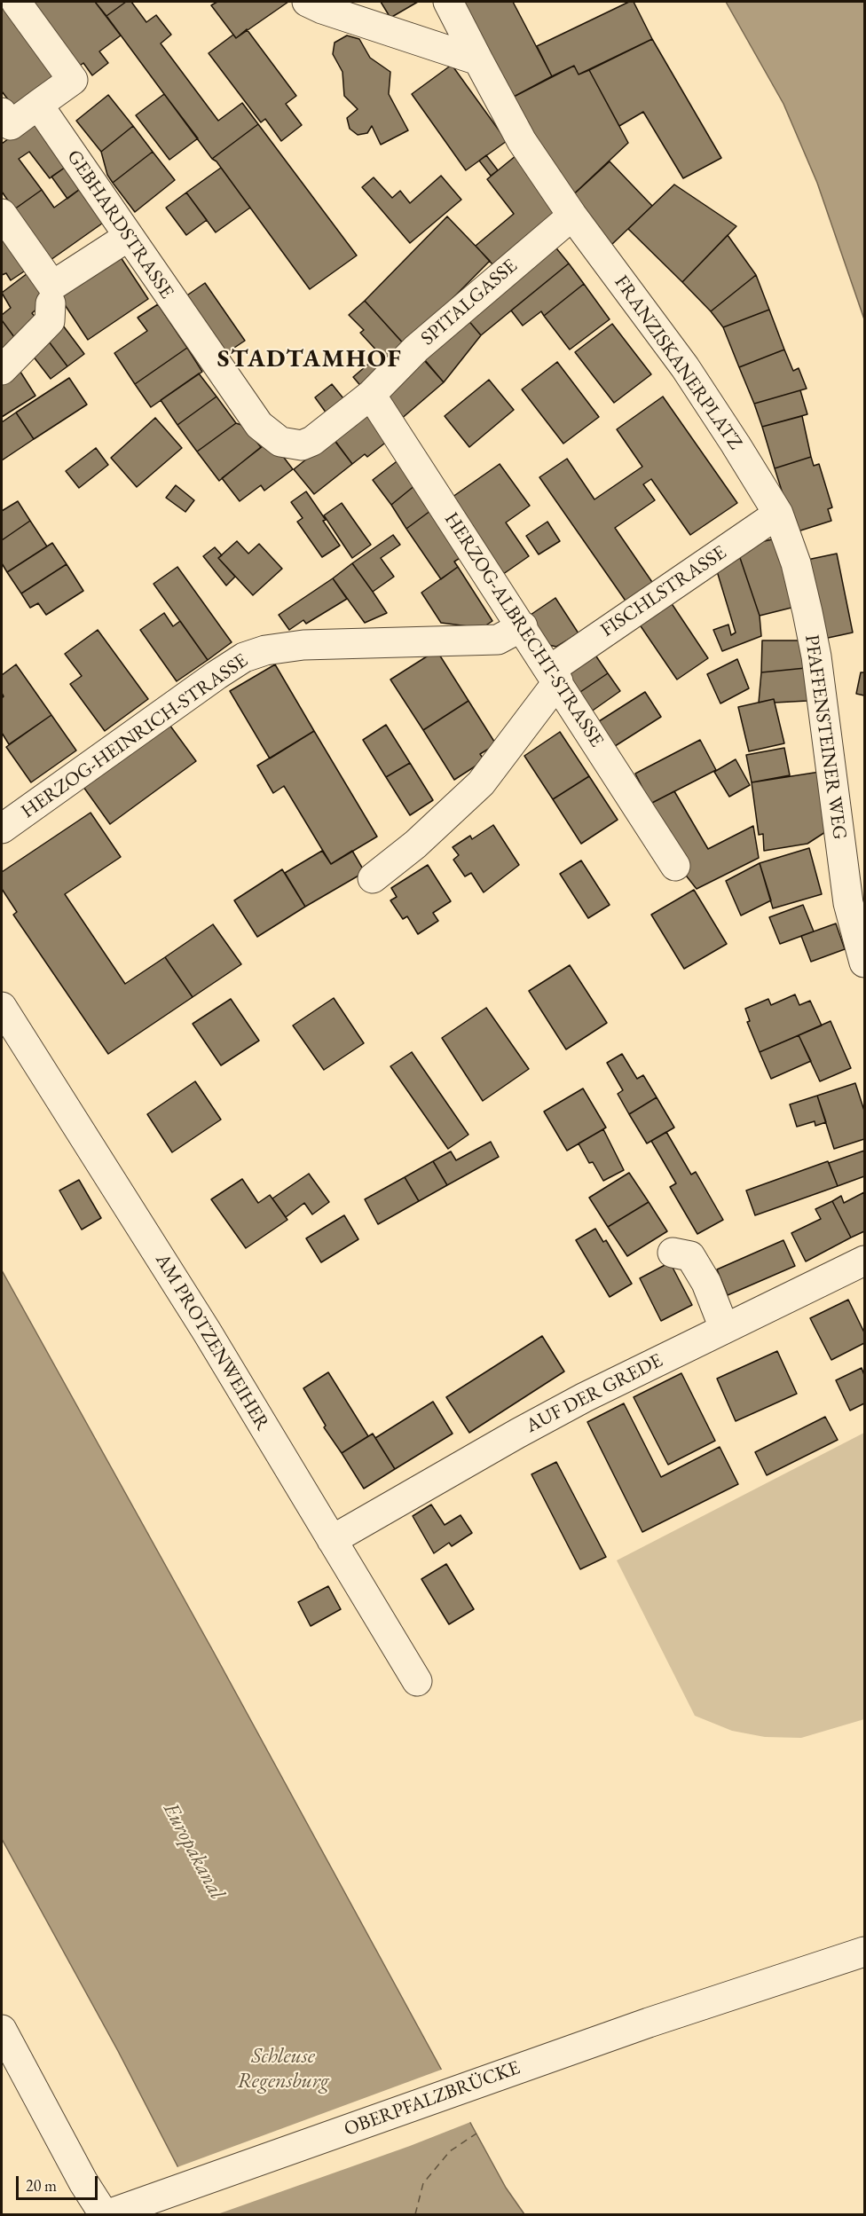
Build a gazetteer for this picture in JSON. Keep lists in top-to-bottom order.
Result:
{
  "streets": {
    "street": [
      "GEBHARDSTRASSE",
      "SPITALGASSE",
      "FRANZISKANERPLATZ",
      "FISCHLSTRASSE",
      "HERZOG-ALBRECHT-STRASSE",
      "HERZOG-HEINRICH-STRASSE",
      "PFAFFENSTEINER WEG",
      "AM PROTZENWEIHER",
      "AUF DER GREDE",
      "OBERPFALZBRÜCKE"
    ]
  },
  "crossings": [
    ["GEBHARDSTRASSE", "SPITALGASSE"],
    ["SPITALGASSE", "FRANZISKANERPLATZ"],
    ["SPITALGASSE", "HERZOG-ALBRECHT-STRASSE"],
    ["FRANZISKANERPLATZ", "FISCHLSTRASSE"],
    ["FRANZISKANERPLATZ", "PFAFFENSTEINER WEG"],
    ["FISCHLSTRASSE", "HERZOG-ALBRECHT-STRASSE"],
    ["FISCHLSTRASSE", "PFAFFENSTEINER WEG"],
    ["HERZOG-ALBRECHT-STRASSE", "HERZOG-HEINRICH-STRASSE"],
    ["AM PROTZENWEIHER", "AUF DER GREDE"]
  ],
  "districts": ["STADTAMHOF"],
  "water": ["Europakanal", "Schleuse Regensburg"],
  "scale_bar": "20 m"
}
